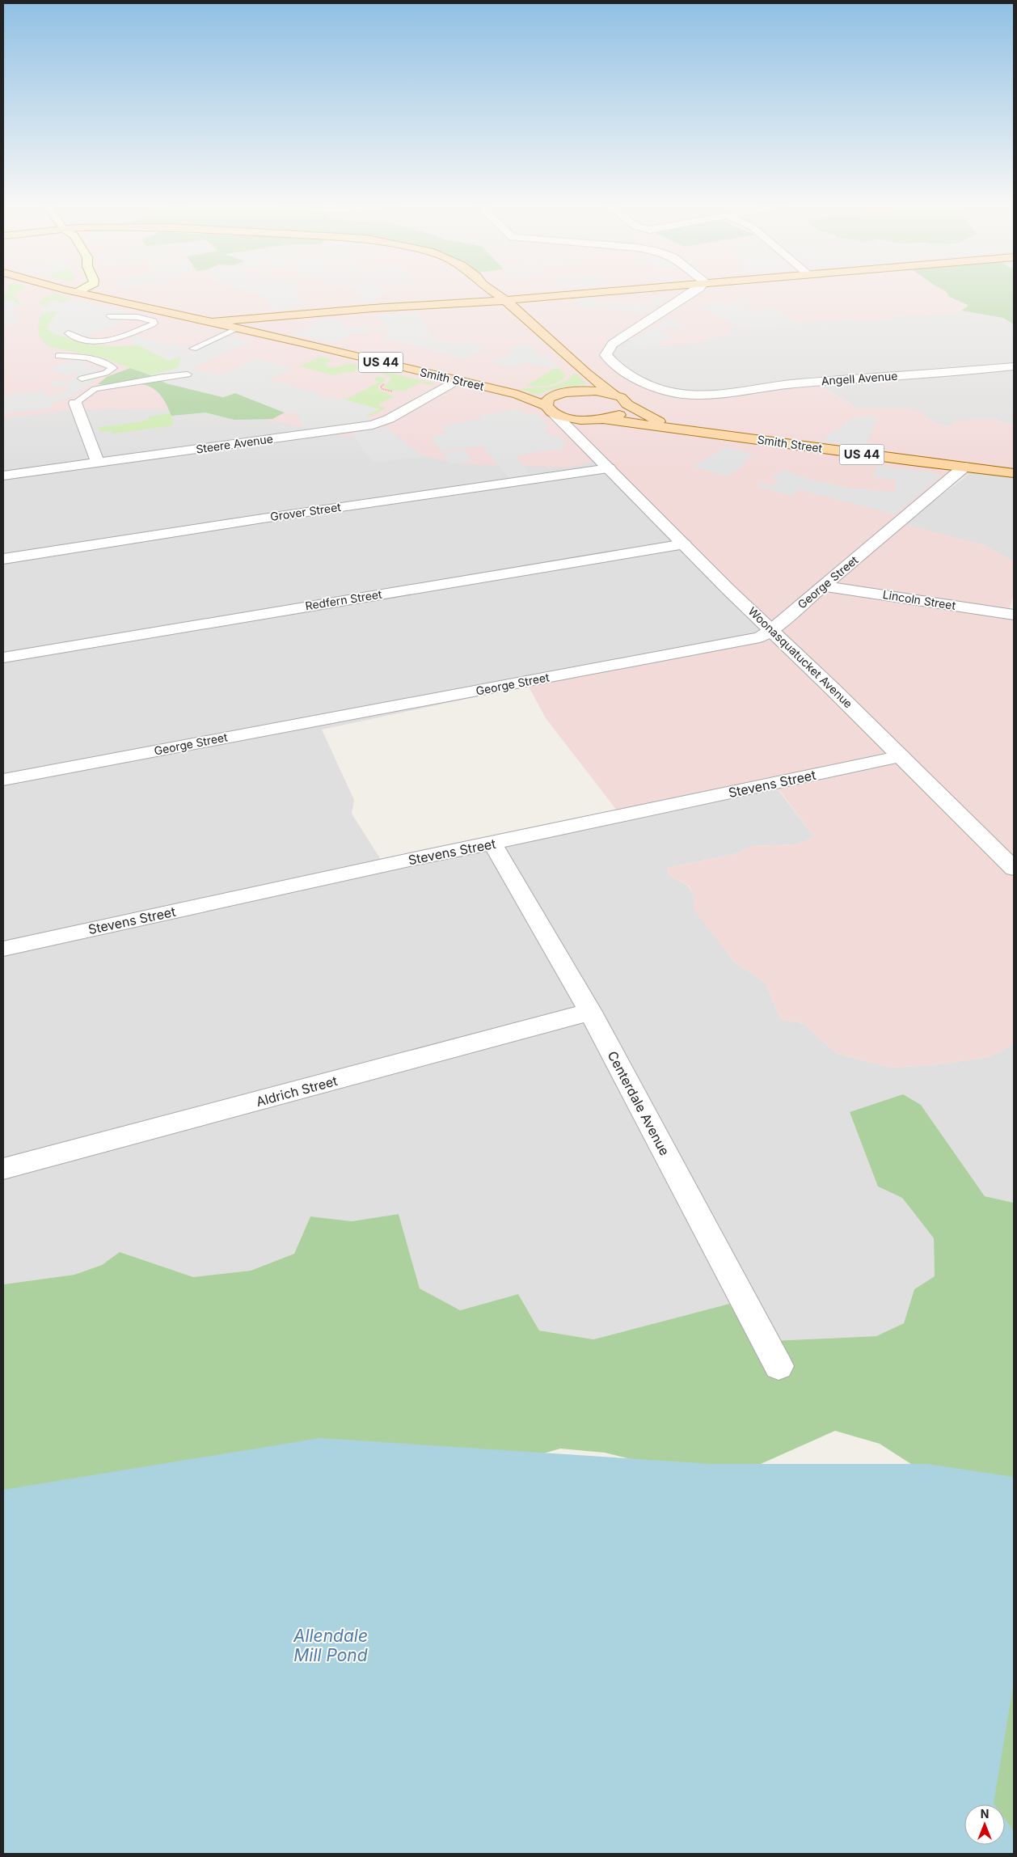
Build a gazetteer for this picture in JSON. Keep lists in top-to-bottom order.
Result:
{
  "streets": {
    "main road": ["US 44", "Smith Street"],
    "street": [
      "Angell Avenue",
      "Steere Avenue",
      "Grover Street",
      "George Street",
      "Redfern Street",
      "Lincoln Street",
      "Woonasquatucket Avenue",
      "Stevens Street",
      "Aldrich Street",
      "Centerdale Avenue"
    ]
  },
  "crossings": [
    ["Smith Street", "Steere Avenue"],
    ["Smith Street", "George Street"],
    ["Smith Street", "Woonasquatucket Avenue"],
    ["Grover Street", "Woonasquatucket Avenue"],
    ["George Street", "Lincoln Street"],
    ["George Street", "Woonasquatucket Avenue"],
    ["Redfern Street", "Woonasquatucket Avenue"],
    ["Woonasquatucket Avenue", "Stevens Street"],
    ["Stevens Street", "Centerdale Avenue"],
    ["Aldrich Street", "Centerdale Avenue"]
  ],
  "water": ["Allendale Mill Pond"],
  "north": "top"
}
